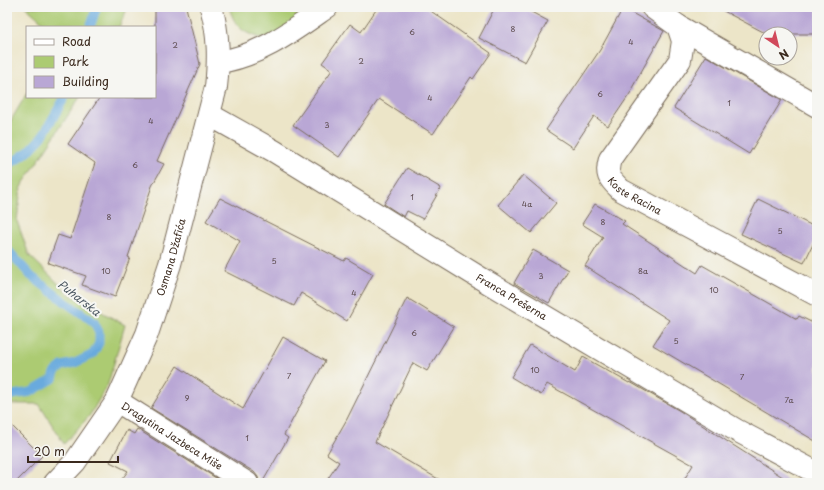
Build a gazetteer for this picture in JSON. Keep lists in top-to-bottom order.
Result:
{
  "streets": {
    "street": [
      "Koste Racina",
      "Osmana Džafića",
      "Franca Prešerna",
      "Dragutina Jazbeca Miše"
    ]
  },
  "crossings": [
    ["Osmana Džafića", "Franca Prešerna"],
    ["Osmana Džafića", "Dragutina Jazbeca Miše"]
  ],
  "water": ["Puharska"],
  "house_numbers": [
    "8",
    "6",
    "4",
    "2",
    "2",
    "6",
    "4",
    "1",
    "4",
    "3",
    "6",
    "1",
    "4a",
    "8",
    "8",
    "5",
    "5",
    "10",
    "8a",
    "3",
    "10",
    "4",
    "6",
    "5",
    "10",
    "7",
    "7",
    "9",
    "7a",
    "1"
  ],
  "legend": ["Road", "Park", "Building"],
  "scale_bar": "20 m",
  "north": "bottom right"
}
